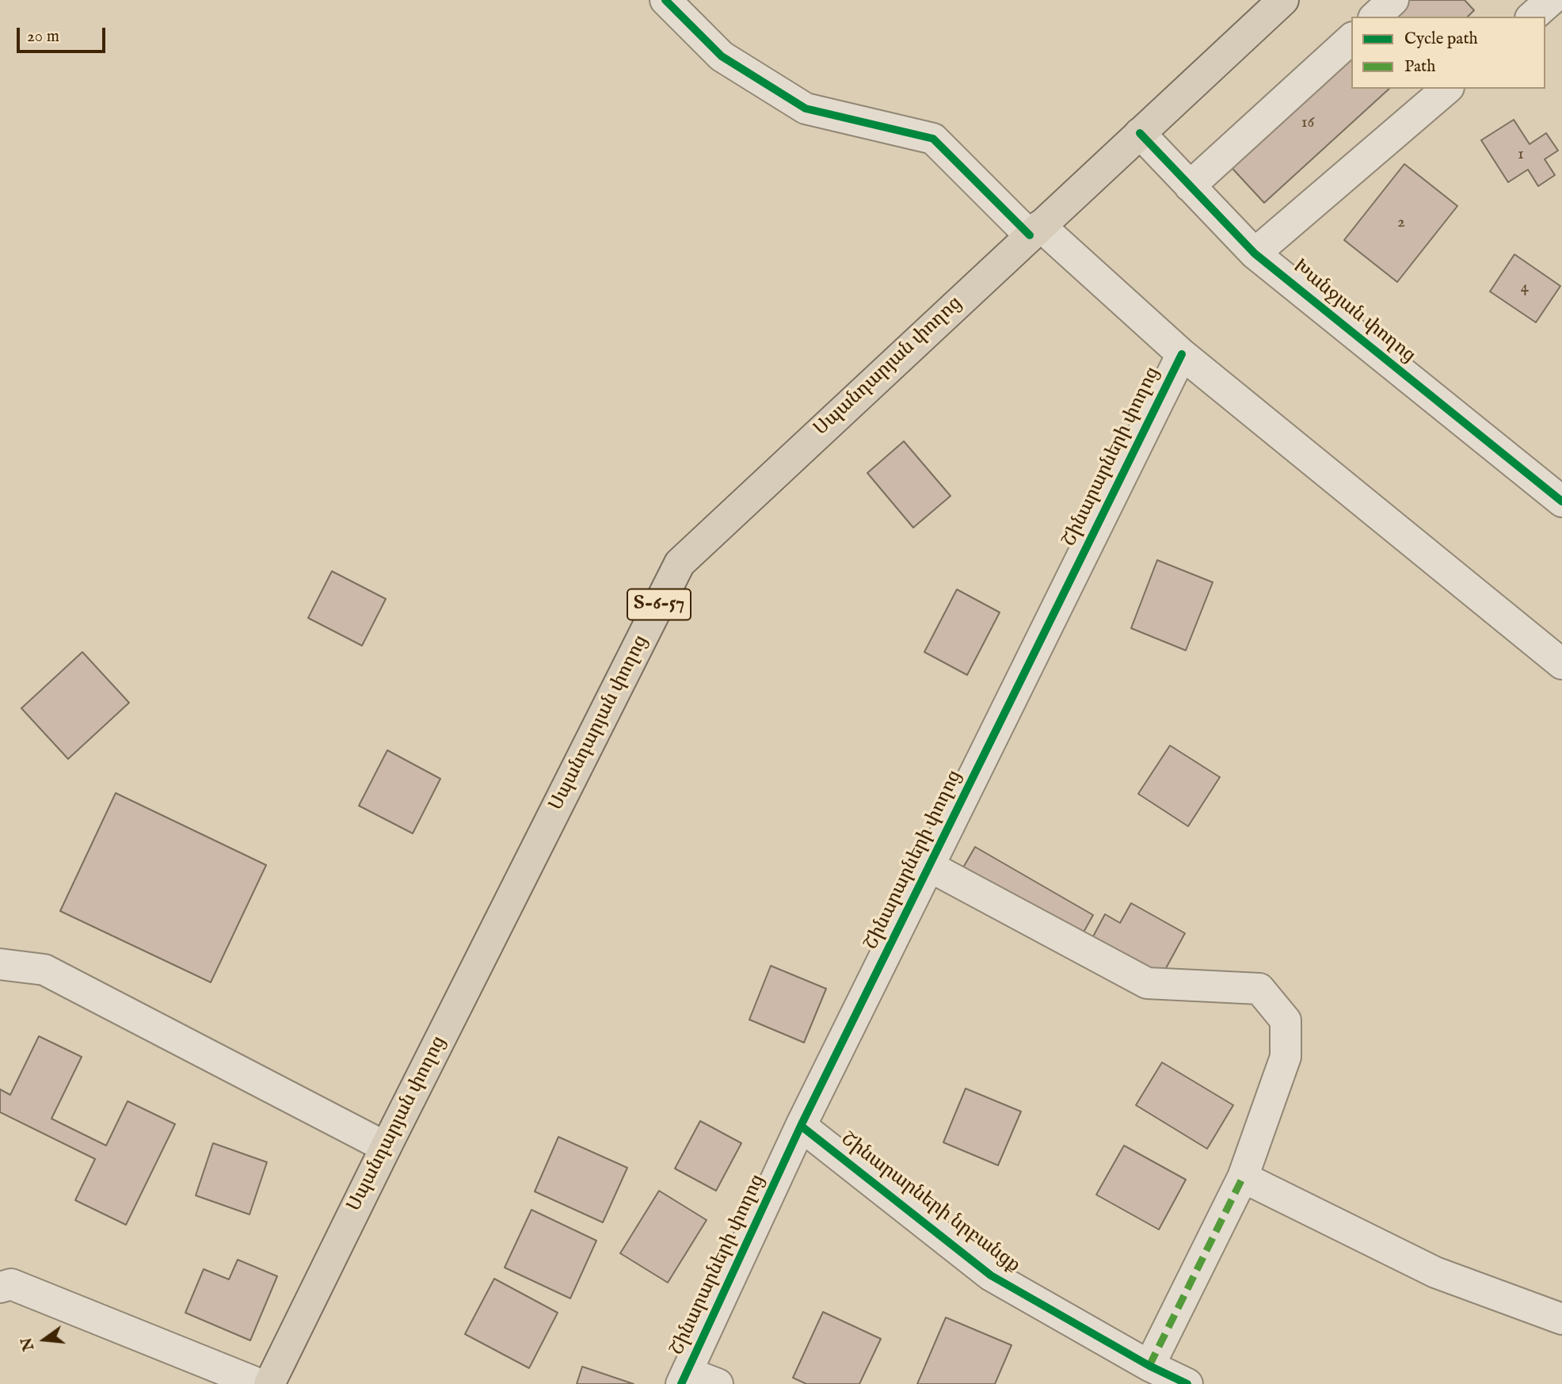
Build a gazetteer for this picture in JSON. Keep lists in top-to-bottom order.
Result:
{
  "streets": {
    "main road": ["Սպանդարյան փողոց", "Տ-6-57"],
    "street": ["Խանջյան փողոց", "Շինարարների փողոց", "Շինարարների նրբանցք"]
  },
  "crossings": [
    ["Խանջյան փողոց", "Սպանդարյան փողոց"],
    ["Շինարարների փողոց", "Շինարարների նրբանցք"]
  ],
  "house_numbers": [
    "16",
    "1",
    "2",
    "4"
  ],
  "legend": ["Cycle path", "Path"],
  "scale_bar": "20 m",
  "north": "left"
}
